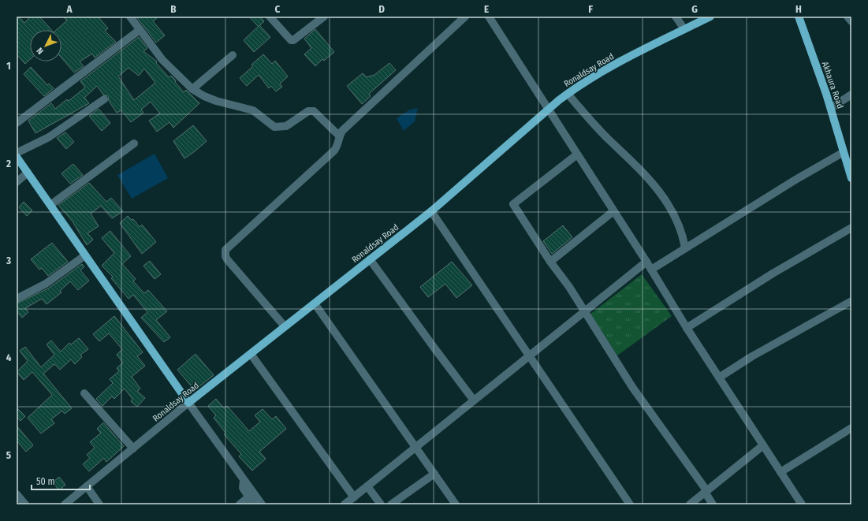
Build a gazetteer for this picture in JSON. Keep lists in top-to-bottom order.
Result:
{
  "streets": {
    "main road": ["Ronaldsay Road", "Akhaura Road"]
  },
  "scale_bar": "50 m",
  "north": "bottom left",
  "grid": {
    "columns": [
      "A",
      "B",
      "C",
      "D",
      "E",
      "F",
      "G",
      "H"
    ],
    "rows": [
      "1",
      "2",
      "3",
      "4",
      "5"
    ]
  }
}
